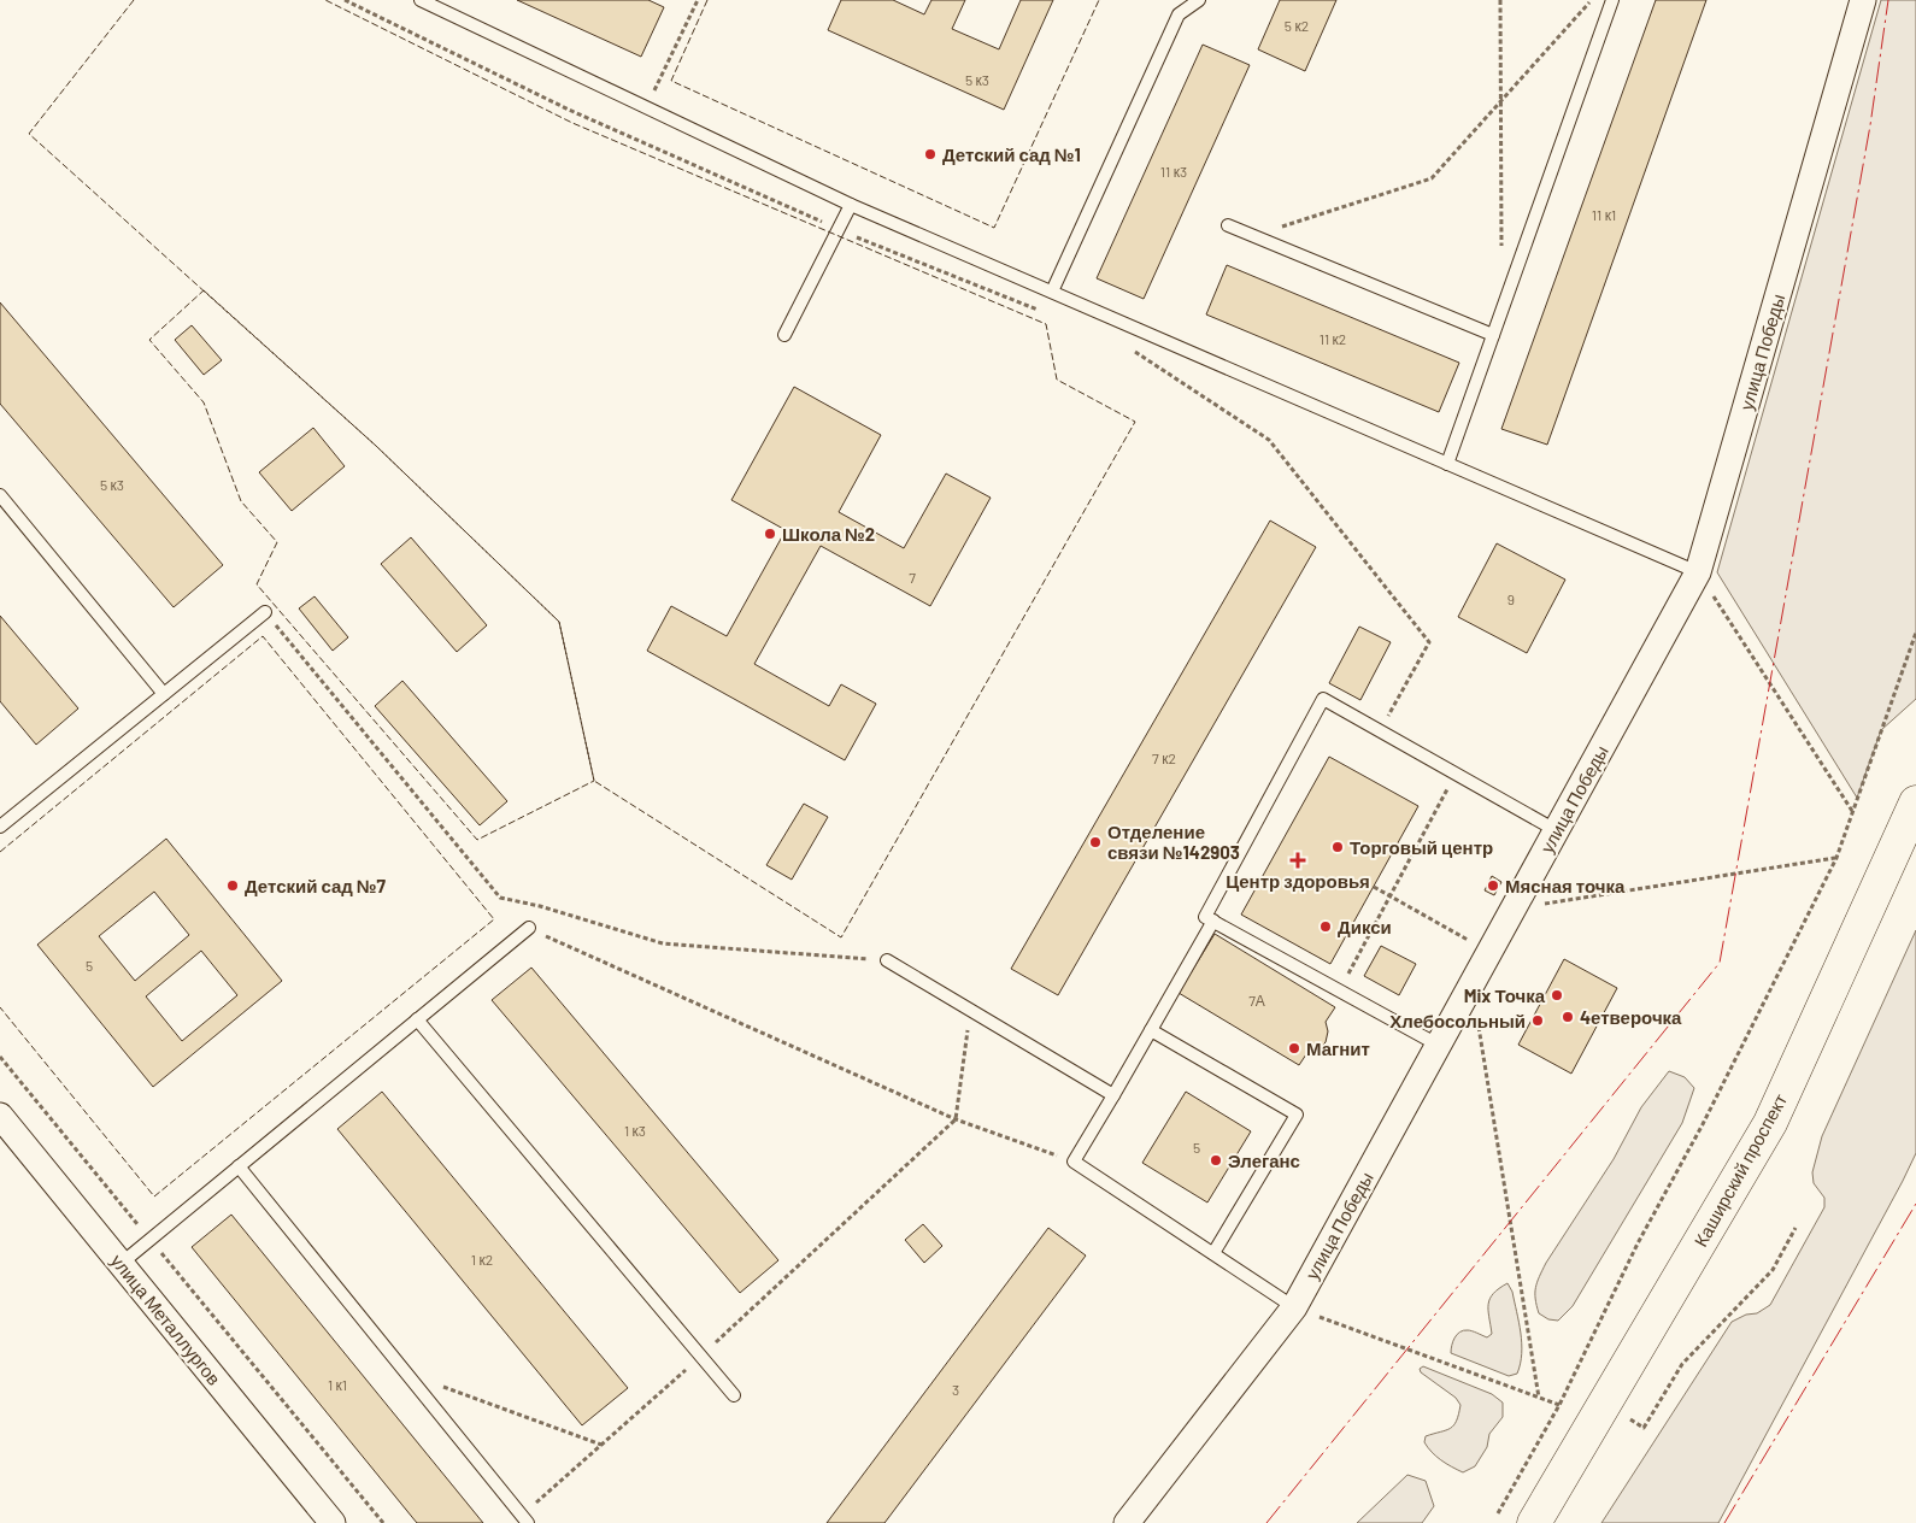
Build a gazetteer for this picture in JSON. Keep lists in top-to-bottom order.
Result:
{
  "streets": {
    "main road": ["Каширский проспект"],
    "street": ["улица Победы", "улица Металлургов"]
  },
  "places": {
    "other": [
      "Детский сад №1",
      "Школа №2",
      "Отделение связи №142903",
      "Торговый центр",
      "Детский сад №7",
      "Мясная точка",
      "Дикси",
      "Mix Точка",
      "4етверочка",
      "Хлебосольный",
      "Магнит",
      "Элеганс"
    ],
    "health": ["Центр здоровья"]
  },
  "house_numbers": [
    "5 к2",
    "5 к3",
    "11 к3",
    "11 к1",
    "11 к2",
    "5 к3",
    "7",
    "9",
    "7 к2",
    "5",
    "7А",
    "1 к3",
    "5",
    "1 к2",
    "1 к1",
    "3"
  ]
}
